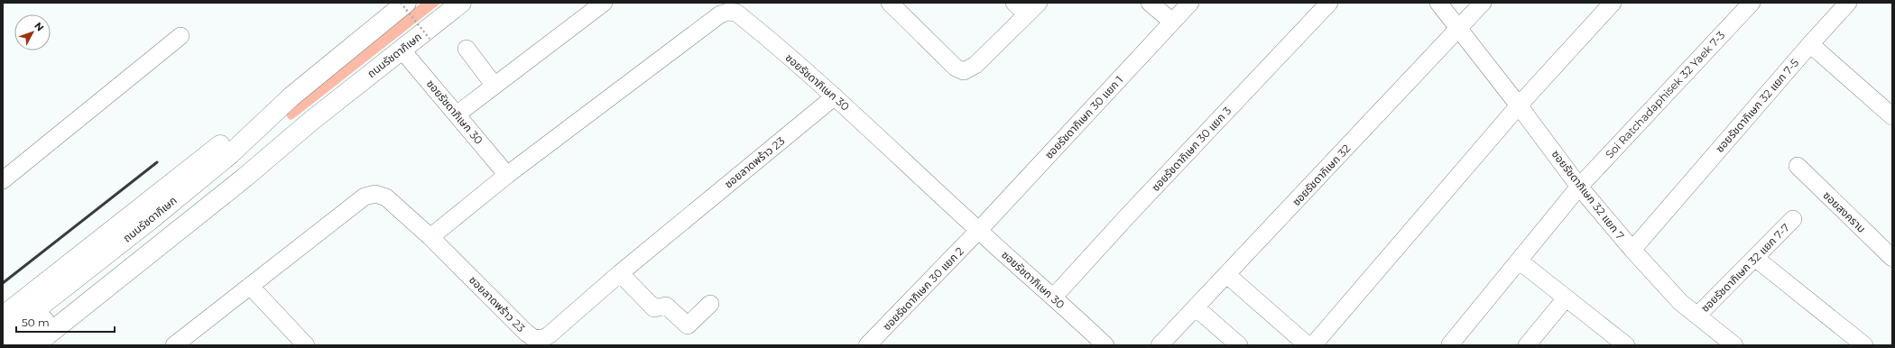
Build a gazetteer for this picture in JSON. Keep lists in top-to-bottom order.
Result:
{
  "streets": {
    "main road": ["ถนนรัชดาภิเษก"],
    "street": [
      "ซอยรัชดาภิเษก 30",
      "Soi Ratchadaphisek 32 Yaek 7-3",
      "ซอยรัชดาภิเษก 32 แยก 7-5",
      "ซอยรัชดาภิเษก 30 แยก 1",
      "ซอยรัชดาภิเษก 30 แยก 3",
      "ซอยลาดพร้าว 23",
      "ซอยรัชดาภิเษก 32",
      "ซอยรัชดาภิเษก 32 แยก 7",
      "ซอยสงคราม",
      "ซอยรัชดาภิเษก 32 แยก 7-7",
      "ซอยรัชดาภิเษก 30 แยก 2"
    ]
  },
  "crossings": [
    ["ถนนรัชดาภิเษก", "ซอยรัชดาภิเษก 30"],
    ["ซอยรัชดาภิเษก 30", "ซอยรัชดาภิเษก 30 แยก 1"],
    ["ซอยรัชดาภิเษก 30", "ซอยรัชดาภิเษก 30 แยก 3"],
    ["ซอยรัชดาภิเษก 30", "ซอยลาดพร้าว 23"],
    ["ซอยรัชดาภิเษก 30", "ซอยรัชดาภิเษก 30 แยก 2"],
    ["Soi Ratchadaphisek 32 Yaek 7-3", "ซอยรัชดาภิเษก 32 แยก 7"],
    ["ซอยรัชดาภิเษก 32 แยก 7-5", "ซอยรัชดาภิเษก 32 แยก 7"],
    ["ซอยรัชดาภิเษก 30 แยก 1", "ซอยรัชดาภิเษก 30 แยก 2"],
    ["ซอยรัชดาภิเษก 32", "ซอยรัชดาภิเษก 32 แยก 7"],
    ["ซอยรัชดาภิเษก 32 แยก 7", "ซอยรัชดาภิเษก 32 แยก 7-7"]
  ],
  "scale_bar": "50 m",
  "north": "top right"
}
